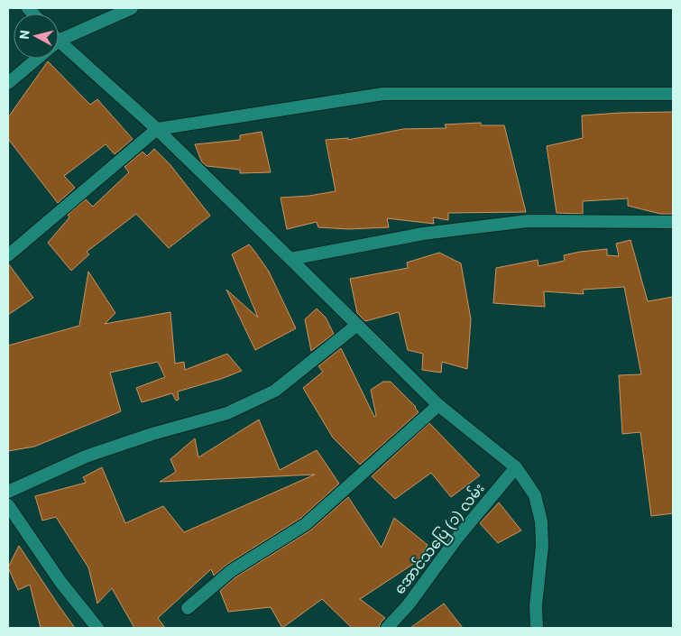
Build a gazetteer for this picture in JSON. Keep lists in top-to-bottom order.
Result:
{
  "streets": {
    "street": ["အောင်သပြေ (၁) လမ်း"]
  },
  "north": "left"
}
